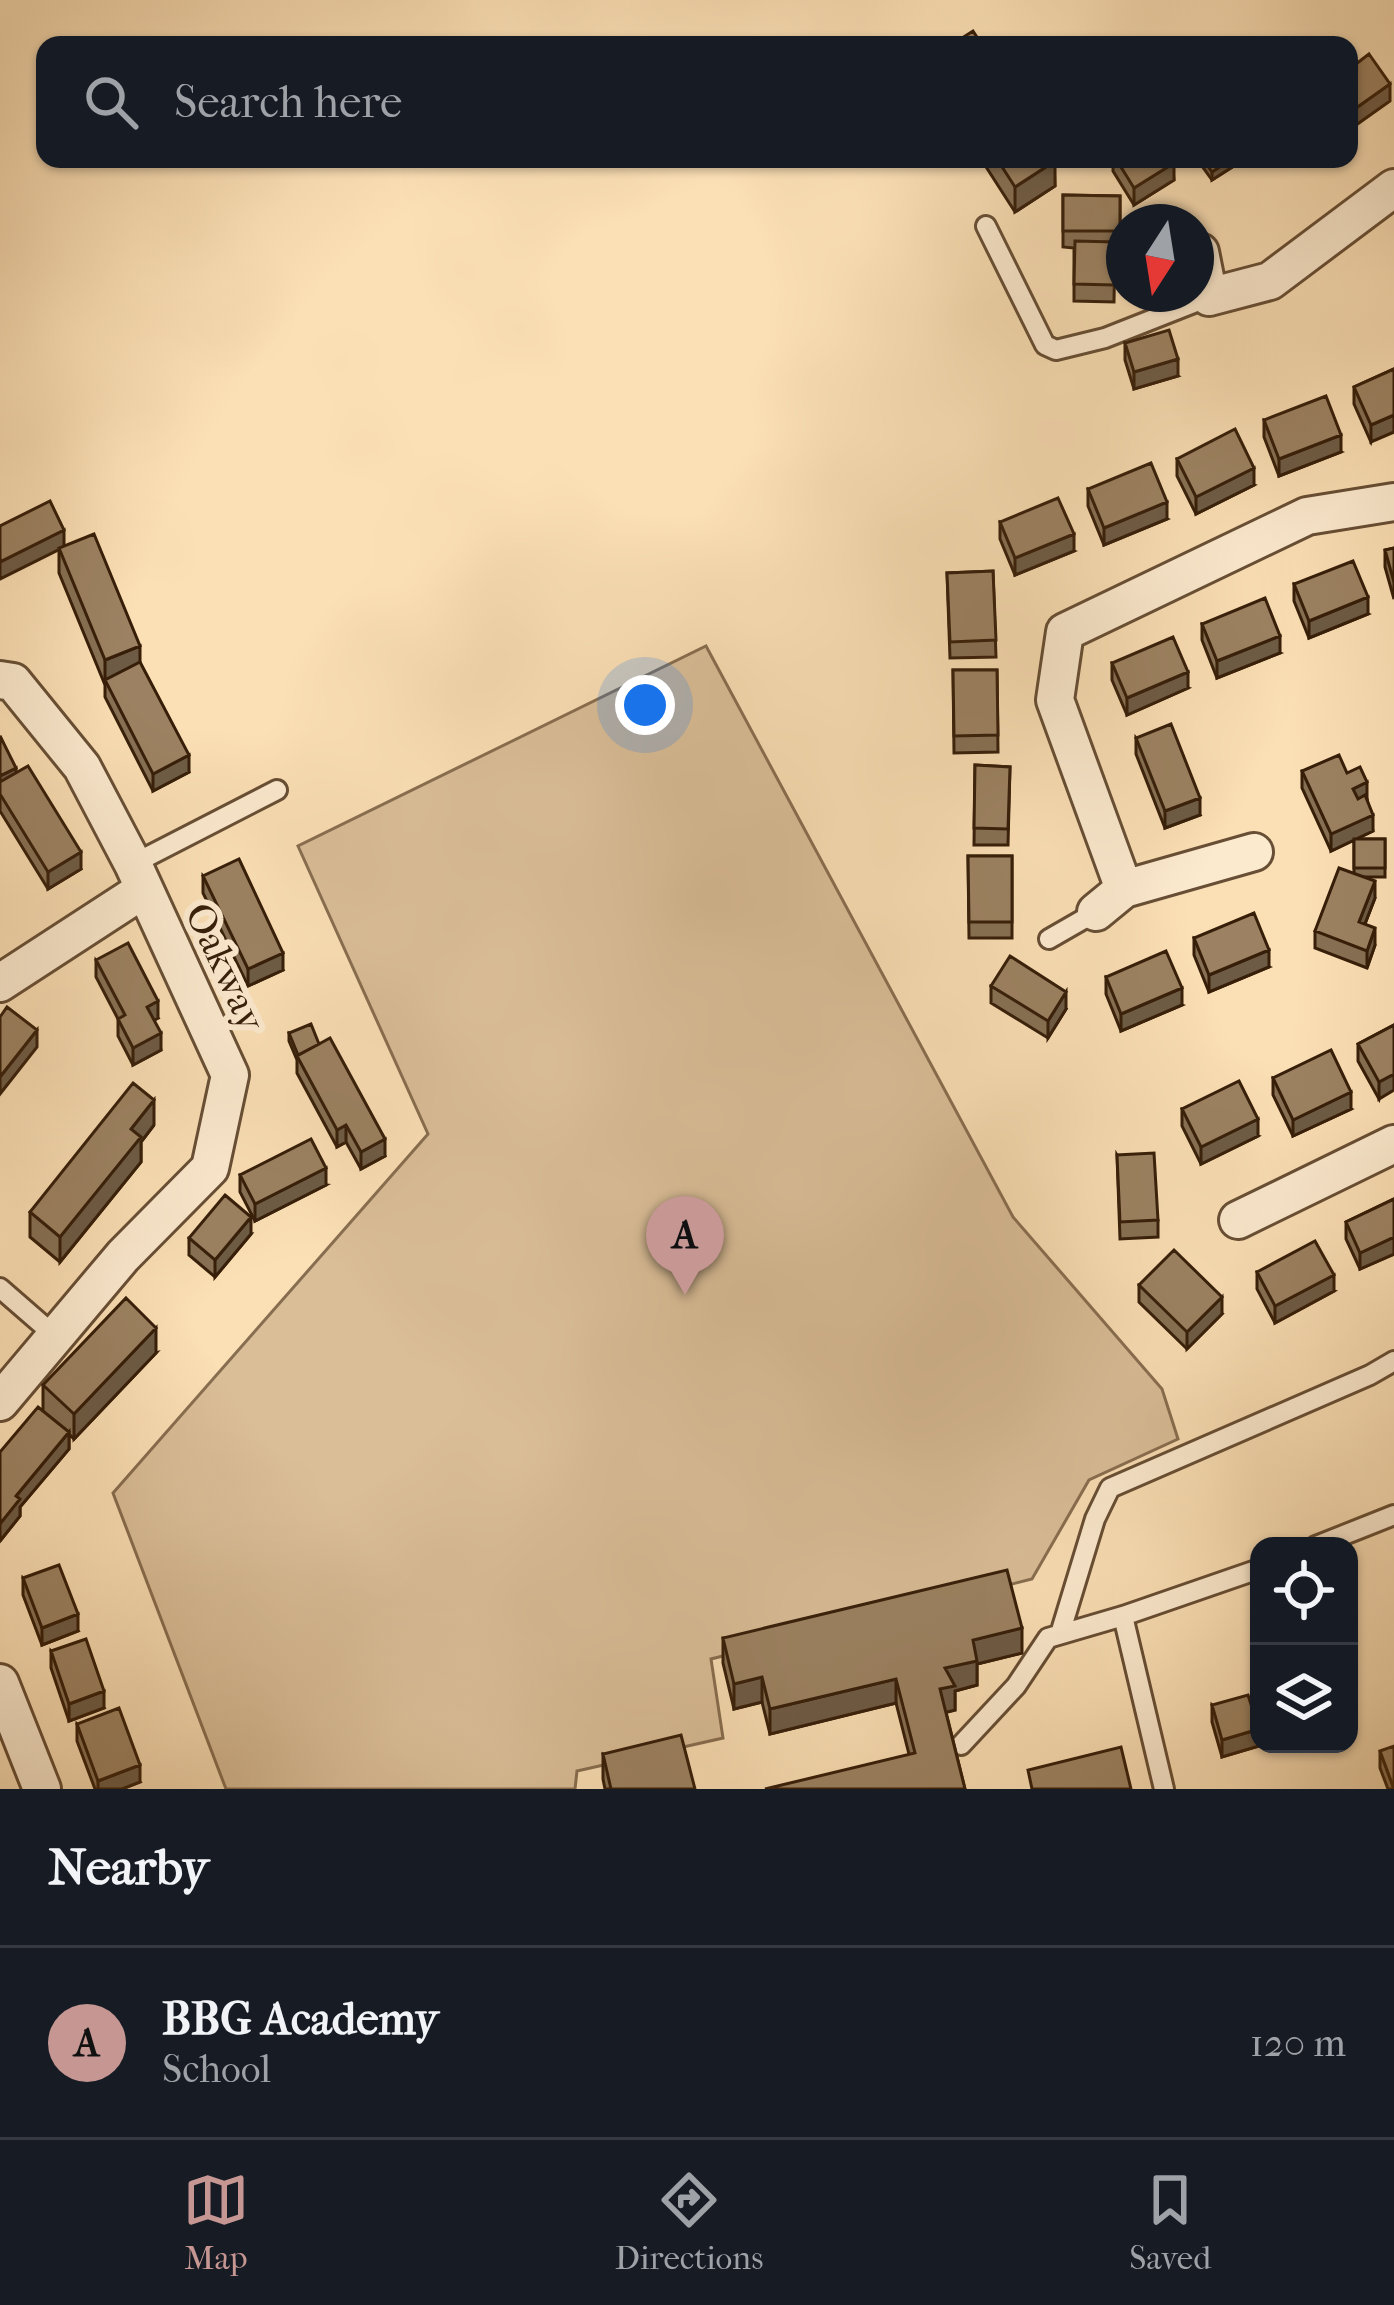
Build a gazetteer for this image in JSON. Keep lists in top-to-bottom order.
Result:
{
  "streets": {
    "street": ["Oakway"]
  },
  "north": "bottom",
  "page": {
    "search": "Search here",
    "pins": "A",
    "heading": "Nearby",
    "list": [
      {
        "mark": "A",
        "name": "BBG Academy",
        "note": "School",
        "value": "120 m"
      }
    ],
    "nav": ["Map", "Directions", "Saved"]
  }
}
